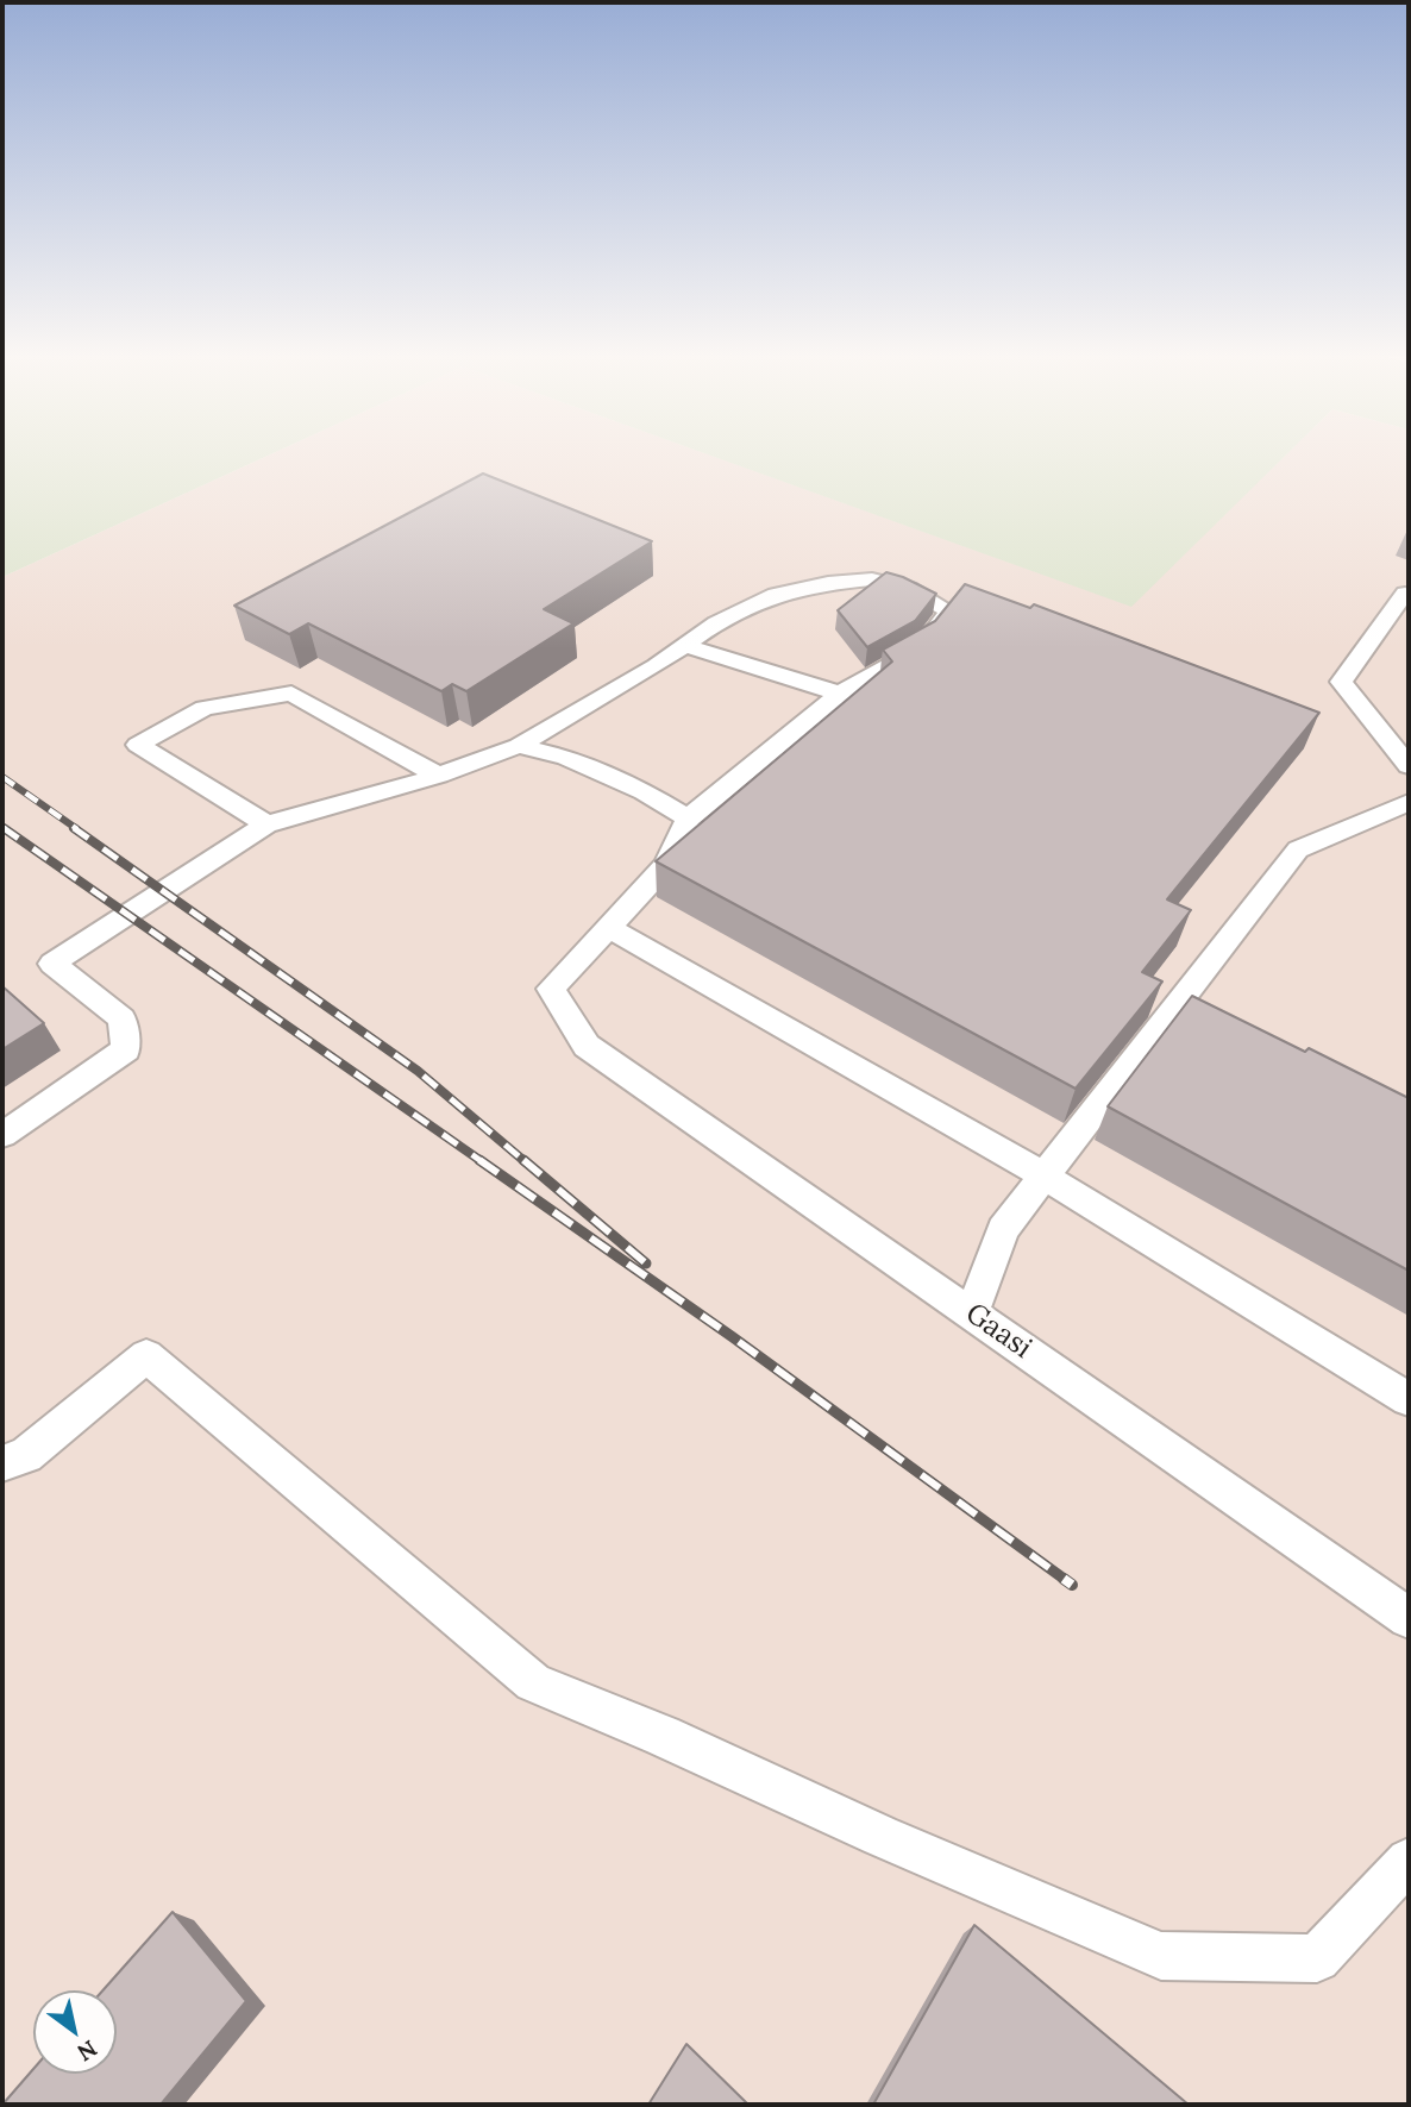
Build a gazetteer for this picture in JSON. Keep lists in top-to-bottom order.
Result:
{
  "streets": {
    "lane": ["Gaasi"]
  },
  "north": "bottom right"
}
